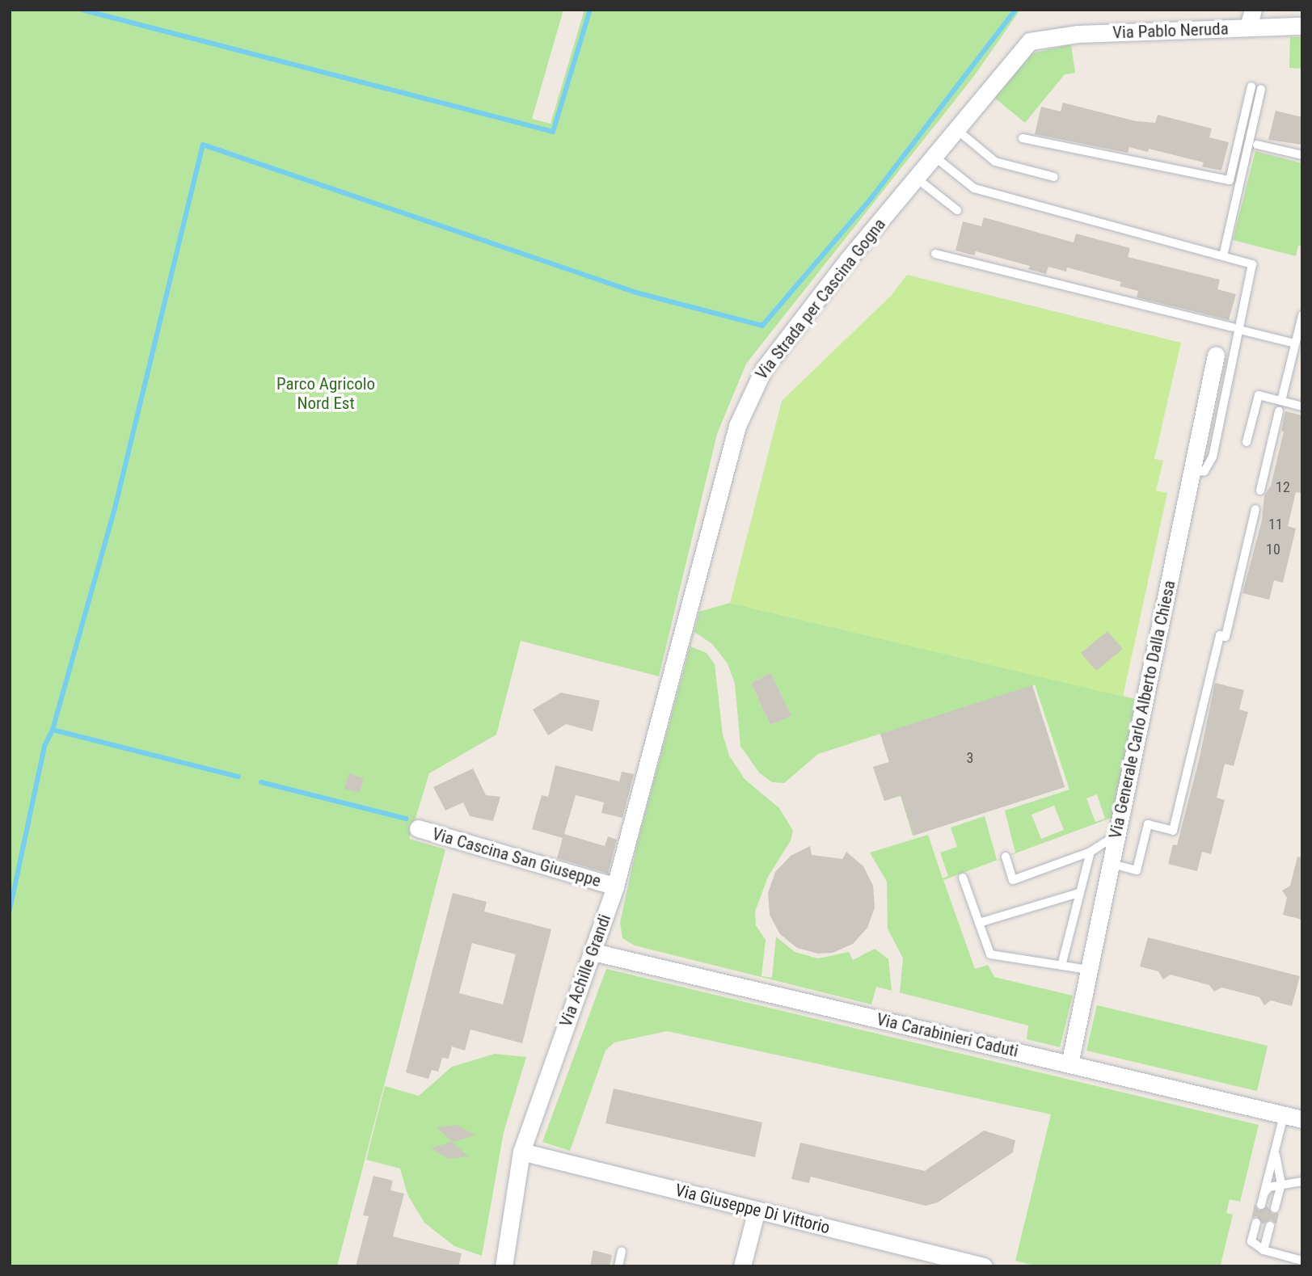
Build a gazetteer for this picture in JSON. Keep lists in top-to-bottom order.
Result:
{
  "streets": {
    "street": [
      "Via Pablo Neruda",
      "Via Strada per Cascina Gogna",
      "Via Generale Carlo Alberto Dalla Chiesa",
      "Via Cascina San Giuseppe",
      "Via Achille Grandi",
      "Via Carabinieri Caduti",
      "Via Giuseppe Di Vittorio"
    ]
  },
  "crossings": [
    ["Via Pablo Neruda", "Via Strada per Cascina Gogna"],
    ["Via Strada per Cascina Gogna", "Via Achille Grandi"],
    ["Via Generale Carlo Alberto Dalla Chiesa", "Via Carabinieri Caduti"],
    ["Via Cascina San Giuseppe", "Via Achille Grandi"],
    ["Via Achille Grandi", "Via Carabinieri Caduti"],
    ["Via Achille Grandi", "Via Giuseppe Di Vittorio"]
  ],
  "parks": ["Parco Agricolo Nord Est"],
  "house_numbers": [
    "12",
    "11",
    "10",
    "3"
  ]
}
